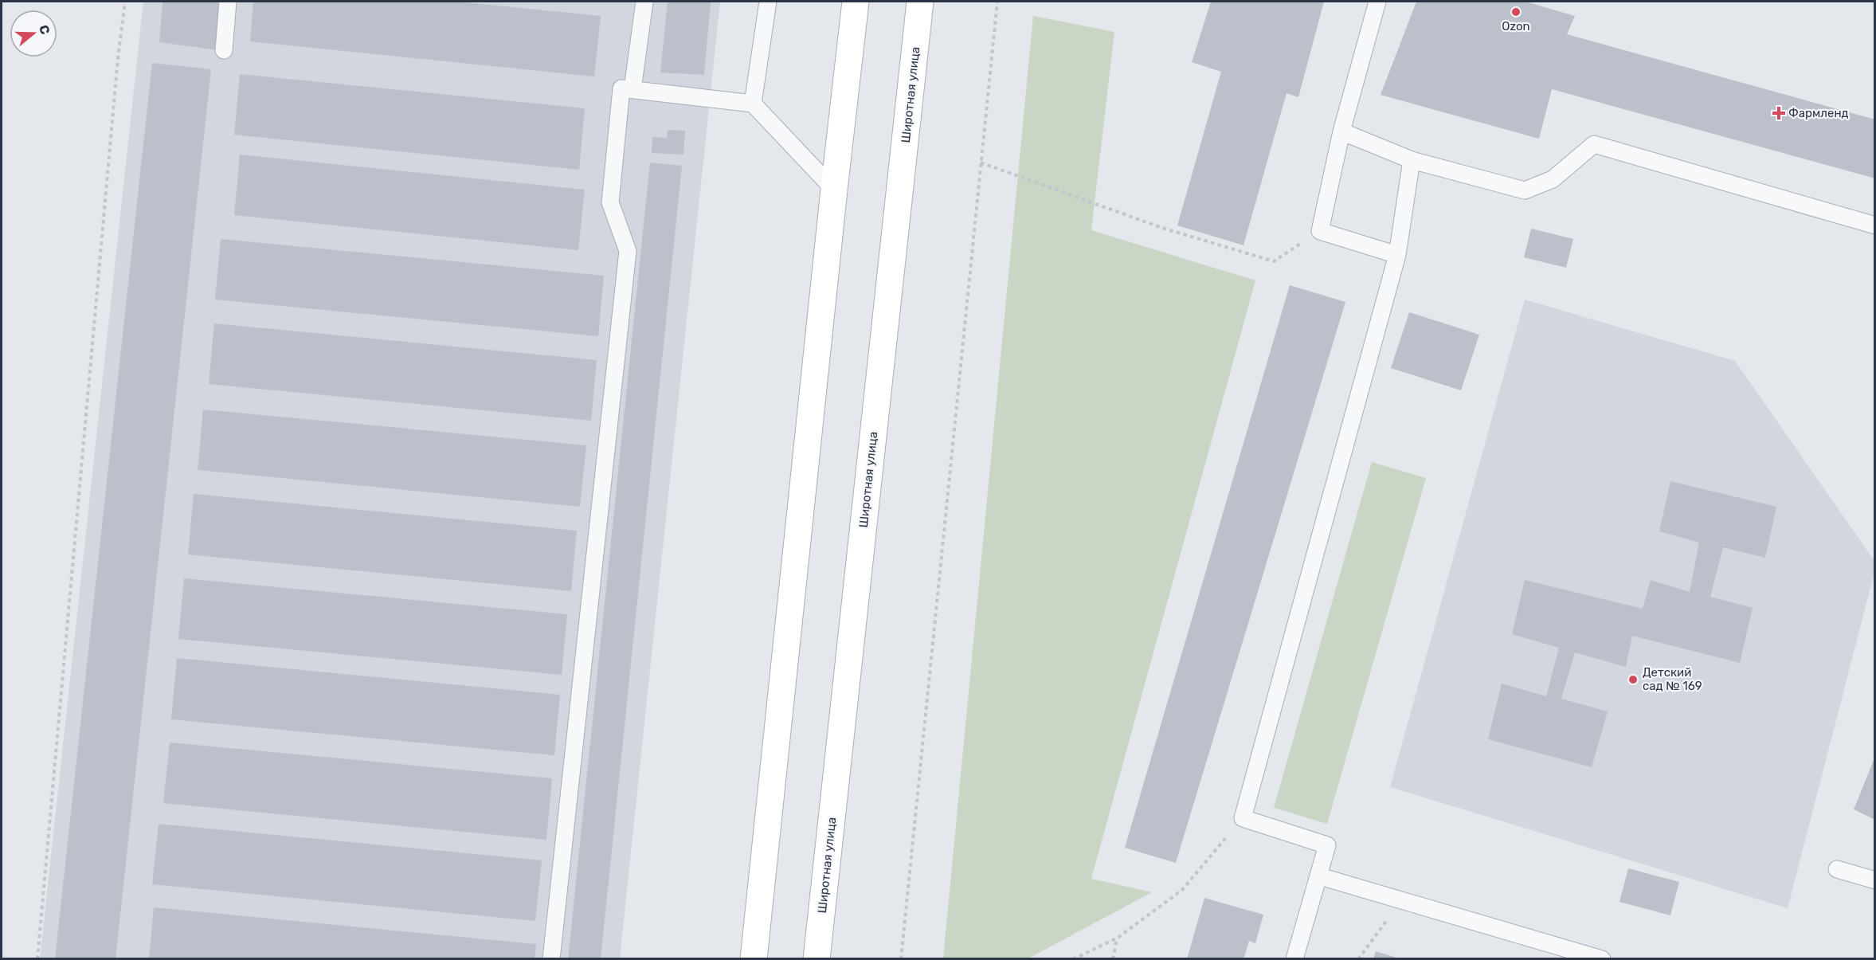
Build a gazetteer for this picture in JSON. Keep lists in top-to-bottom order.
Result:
{
  "streets": {
    "main road": ["Широтная улица"]
  },
  "places": {
    "other": ["Ozon", "Детский сад № 169"],
    "health": ["Фармленд"]
  },
  "north": "right"
}
